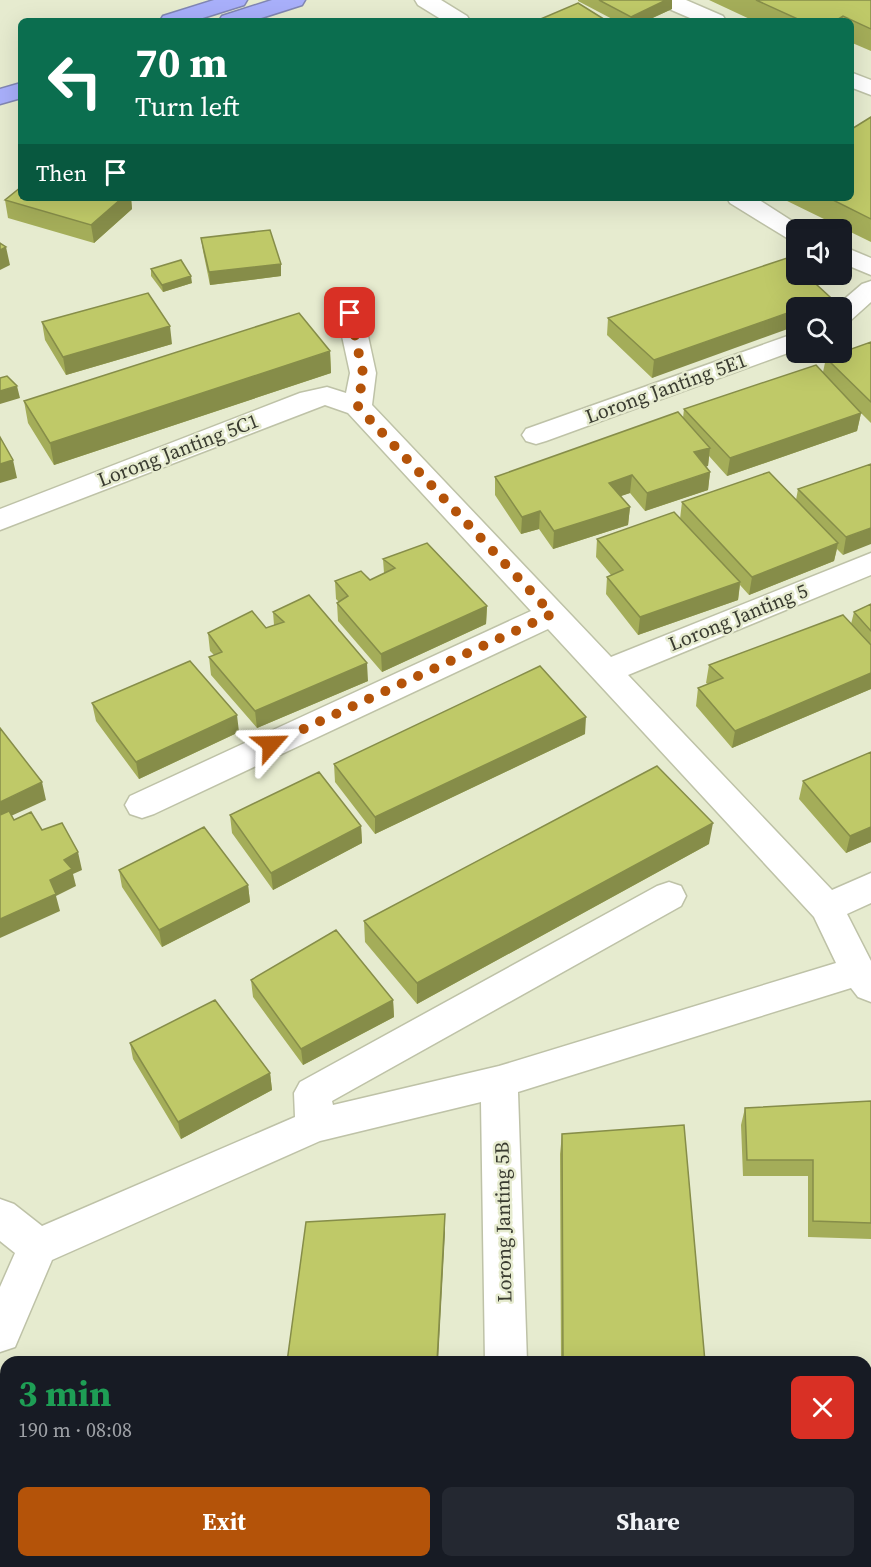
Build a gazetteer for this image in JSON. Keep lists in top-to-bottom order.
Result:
{
  "streets": {
    "street": [
      "Lorong Janting 5E1",
      "Lorong Janting 5C1",
      "Lorong Janting 5",
      "Lorong Janting 5B"
    ]
  },
  "page": {
    "turn": ["70 m", "Turn left"],
    "then": "Then",
    "heading": ["3 min", "190 m · 08:08"],
    "buttons": ["Exit", "Share"]
  }
}
